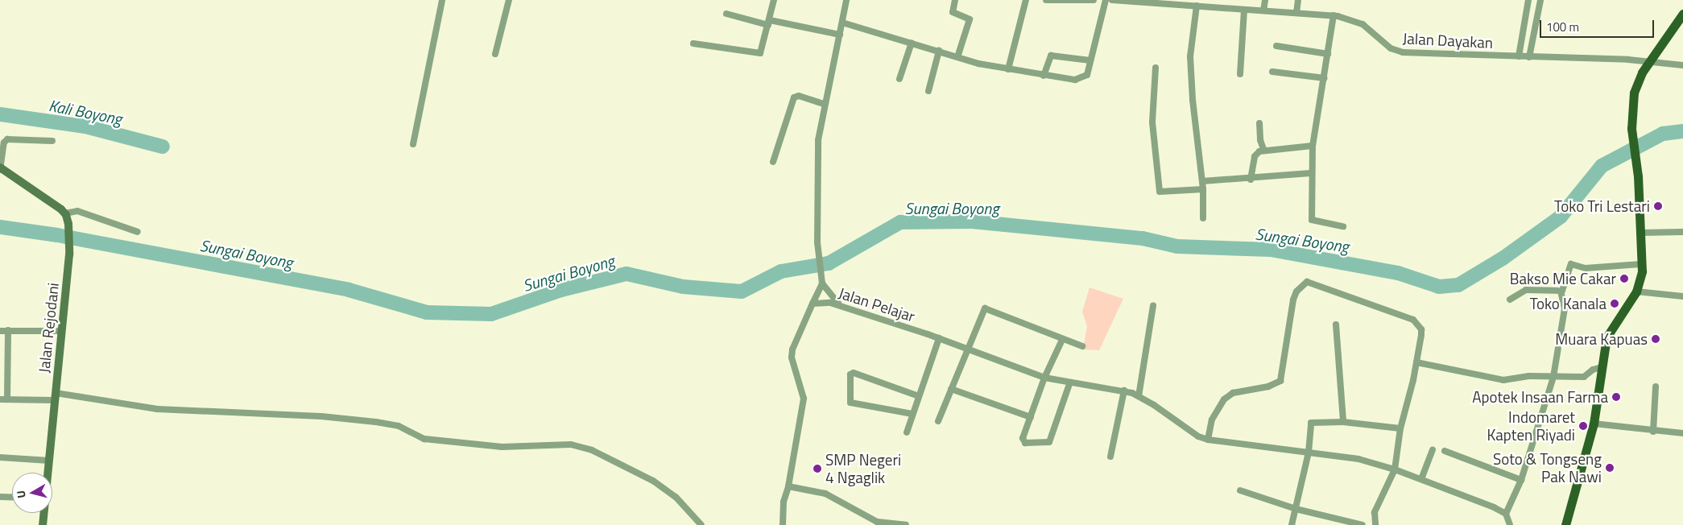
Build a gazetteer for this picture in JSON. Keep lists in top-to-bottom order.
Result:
{
  "streets": {
    "main road": ["Jalan Rejodani"],
    "street": ["Jalan Dayakan", "Jalan Pelajar"]
  },
  "water": ["Kali Boyong", "Sungai Boyong"],
  "places": [
    "Toko Tri Lestari",
    "Bakso Mie Cakar",
    "Toko Kanala",
    "Muara Kapuas",
    "Apotek Insaan Farma",
    "Indomaret Kapten Riyadi",
    "Soto & Tongseng Pak Nawi",
    "SMP Negeri 4 Ngaglik"
  ],
  "scale_bar": "100 m",
  "north": "left"
}
